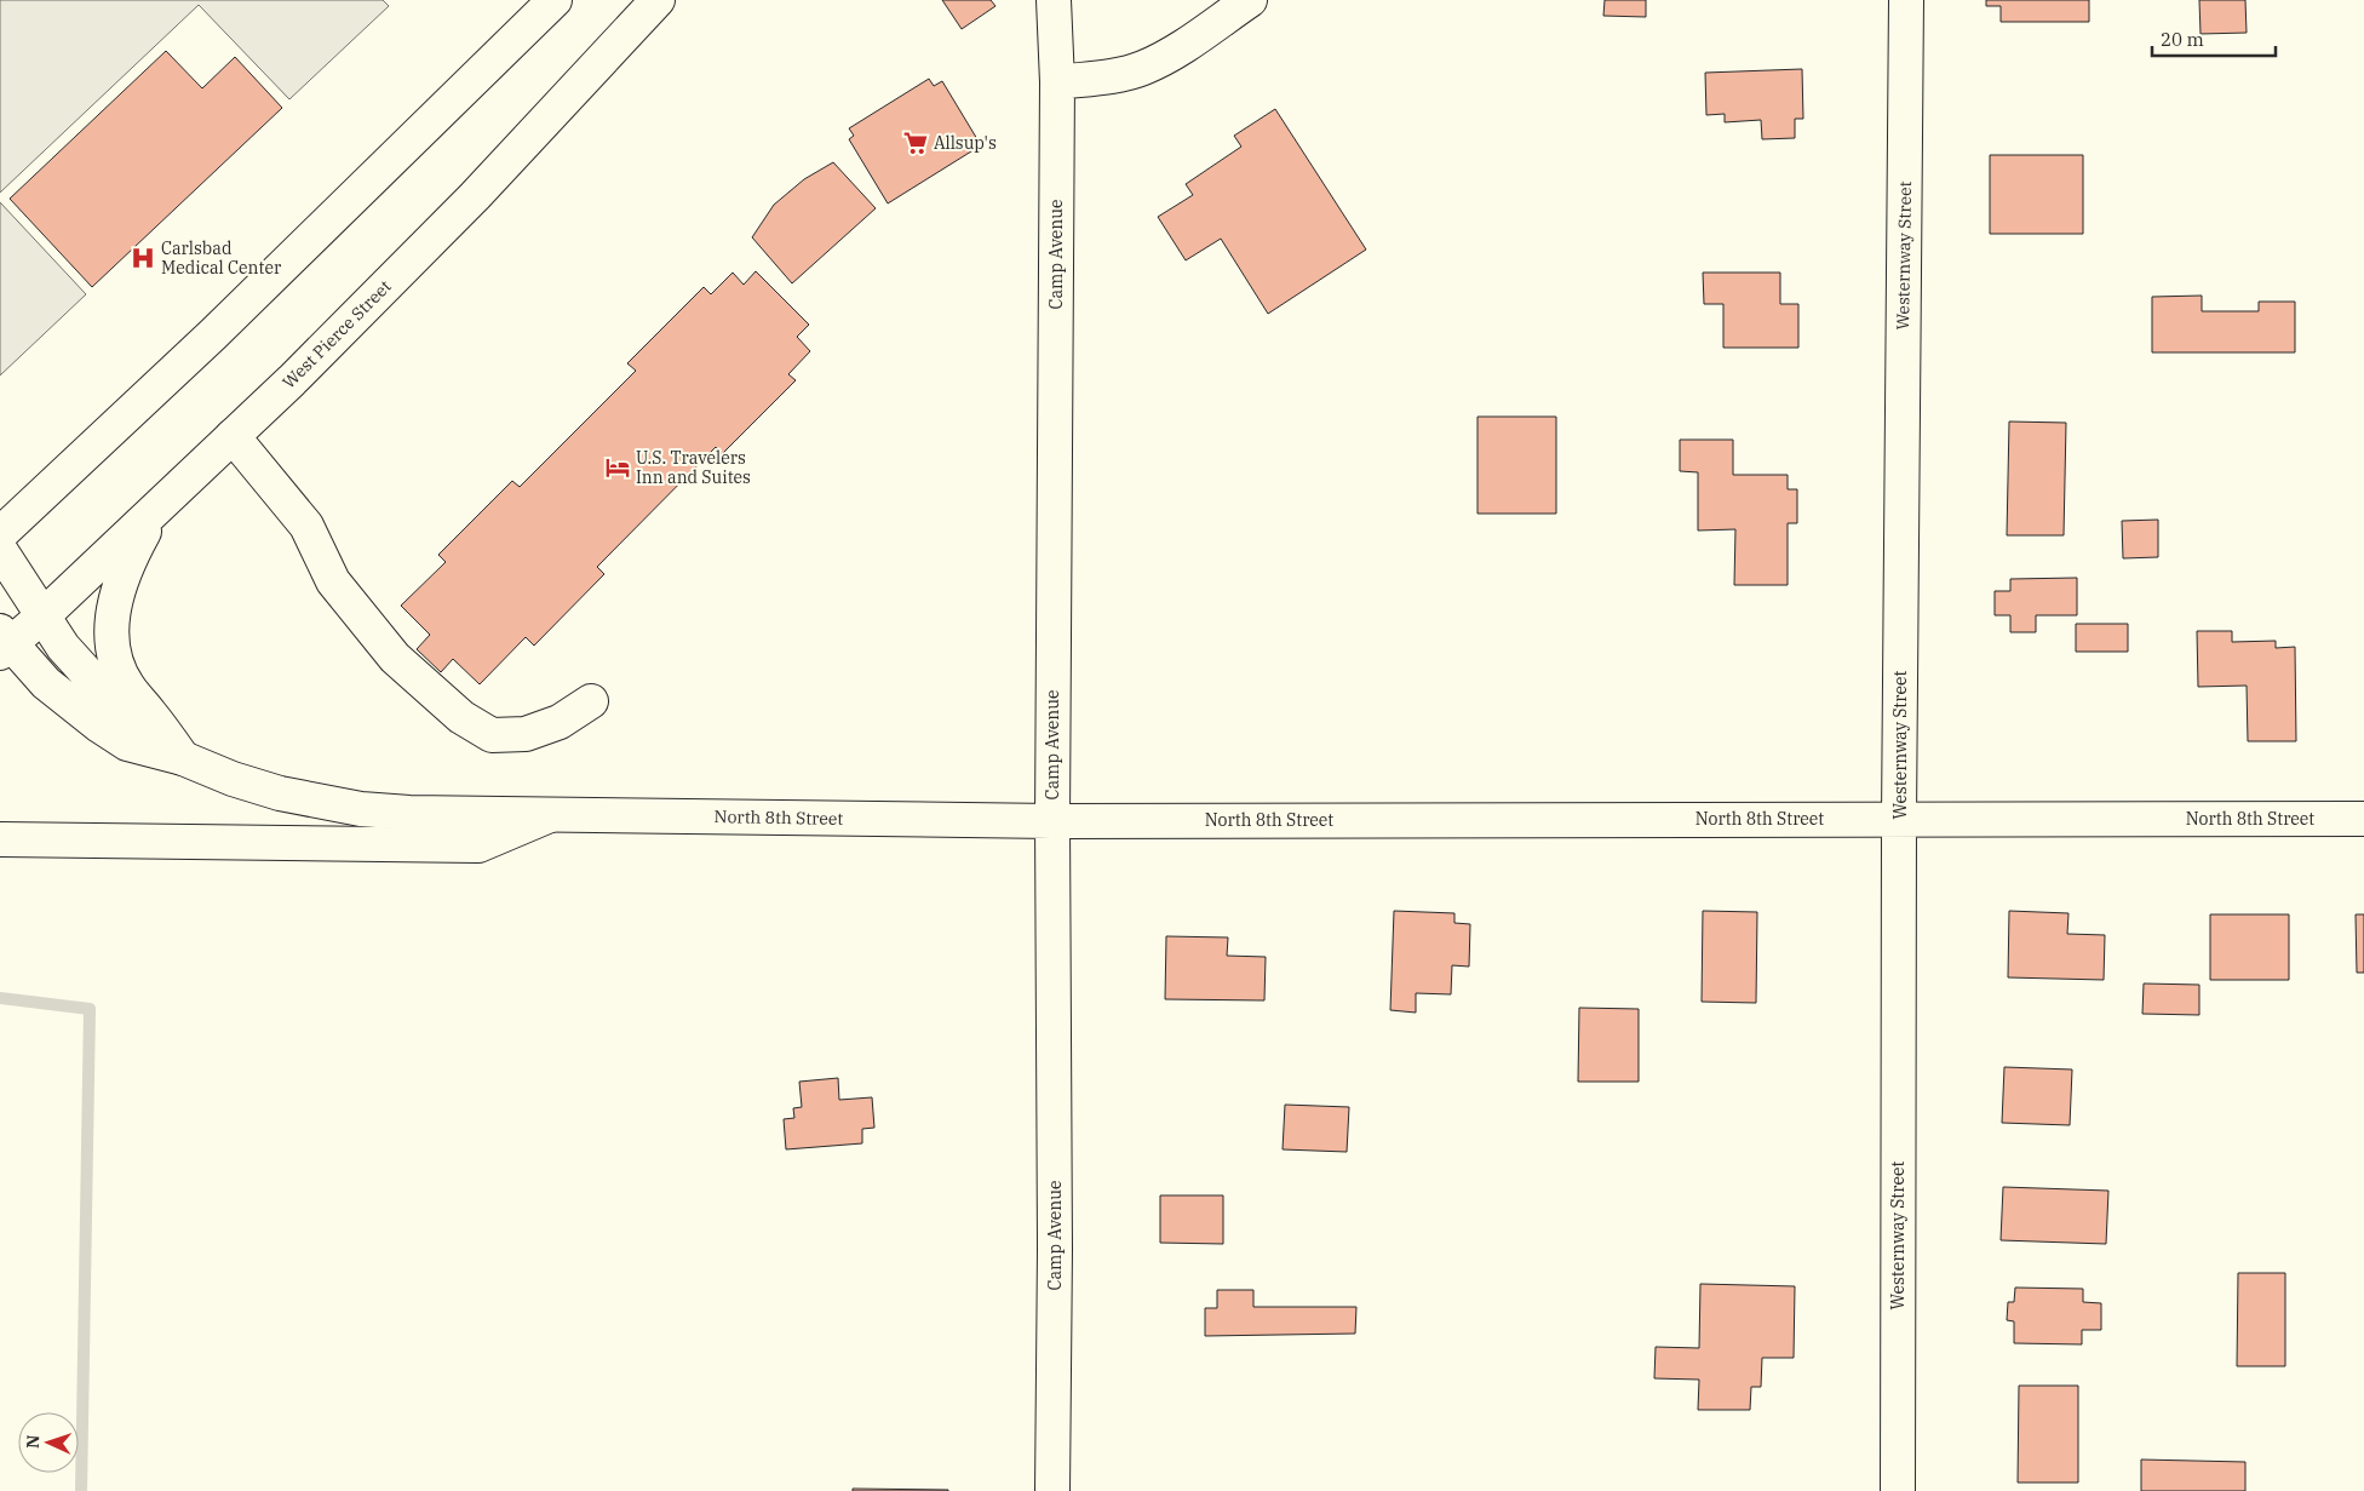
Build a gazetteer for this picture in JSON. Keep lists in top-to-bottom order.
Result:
{
  "streets": {
    "main road": [
      "Camp Avenue",
      "Westernway Street",
      "West Pierce Street",
      "North 8th Street"
    ]
  },
  "crossings": [
    ["Camp Avenue", "North 8th Street"],
    ["Westernway Street", "North 8th Street"],
    ["West Pierce Street", "North 8th Street"]
  ],
  "places": {
    "supermarket": ["Allsup's"],
    "hospital": ["Carlsbad Medical Center"],
    "hotel": ["U.S. Travelers Inn and Suites"]
  },
  "scale_bar": "20 m",
  "north": "left"
}
